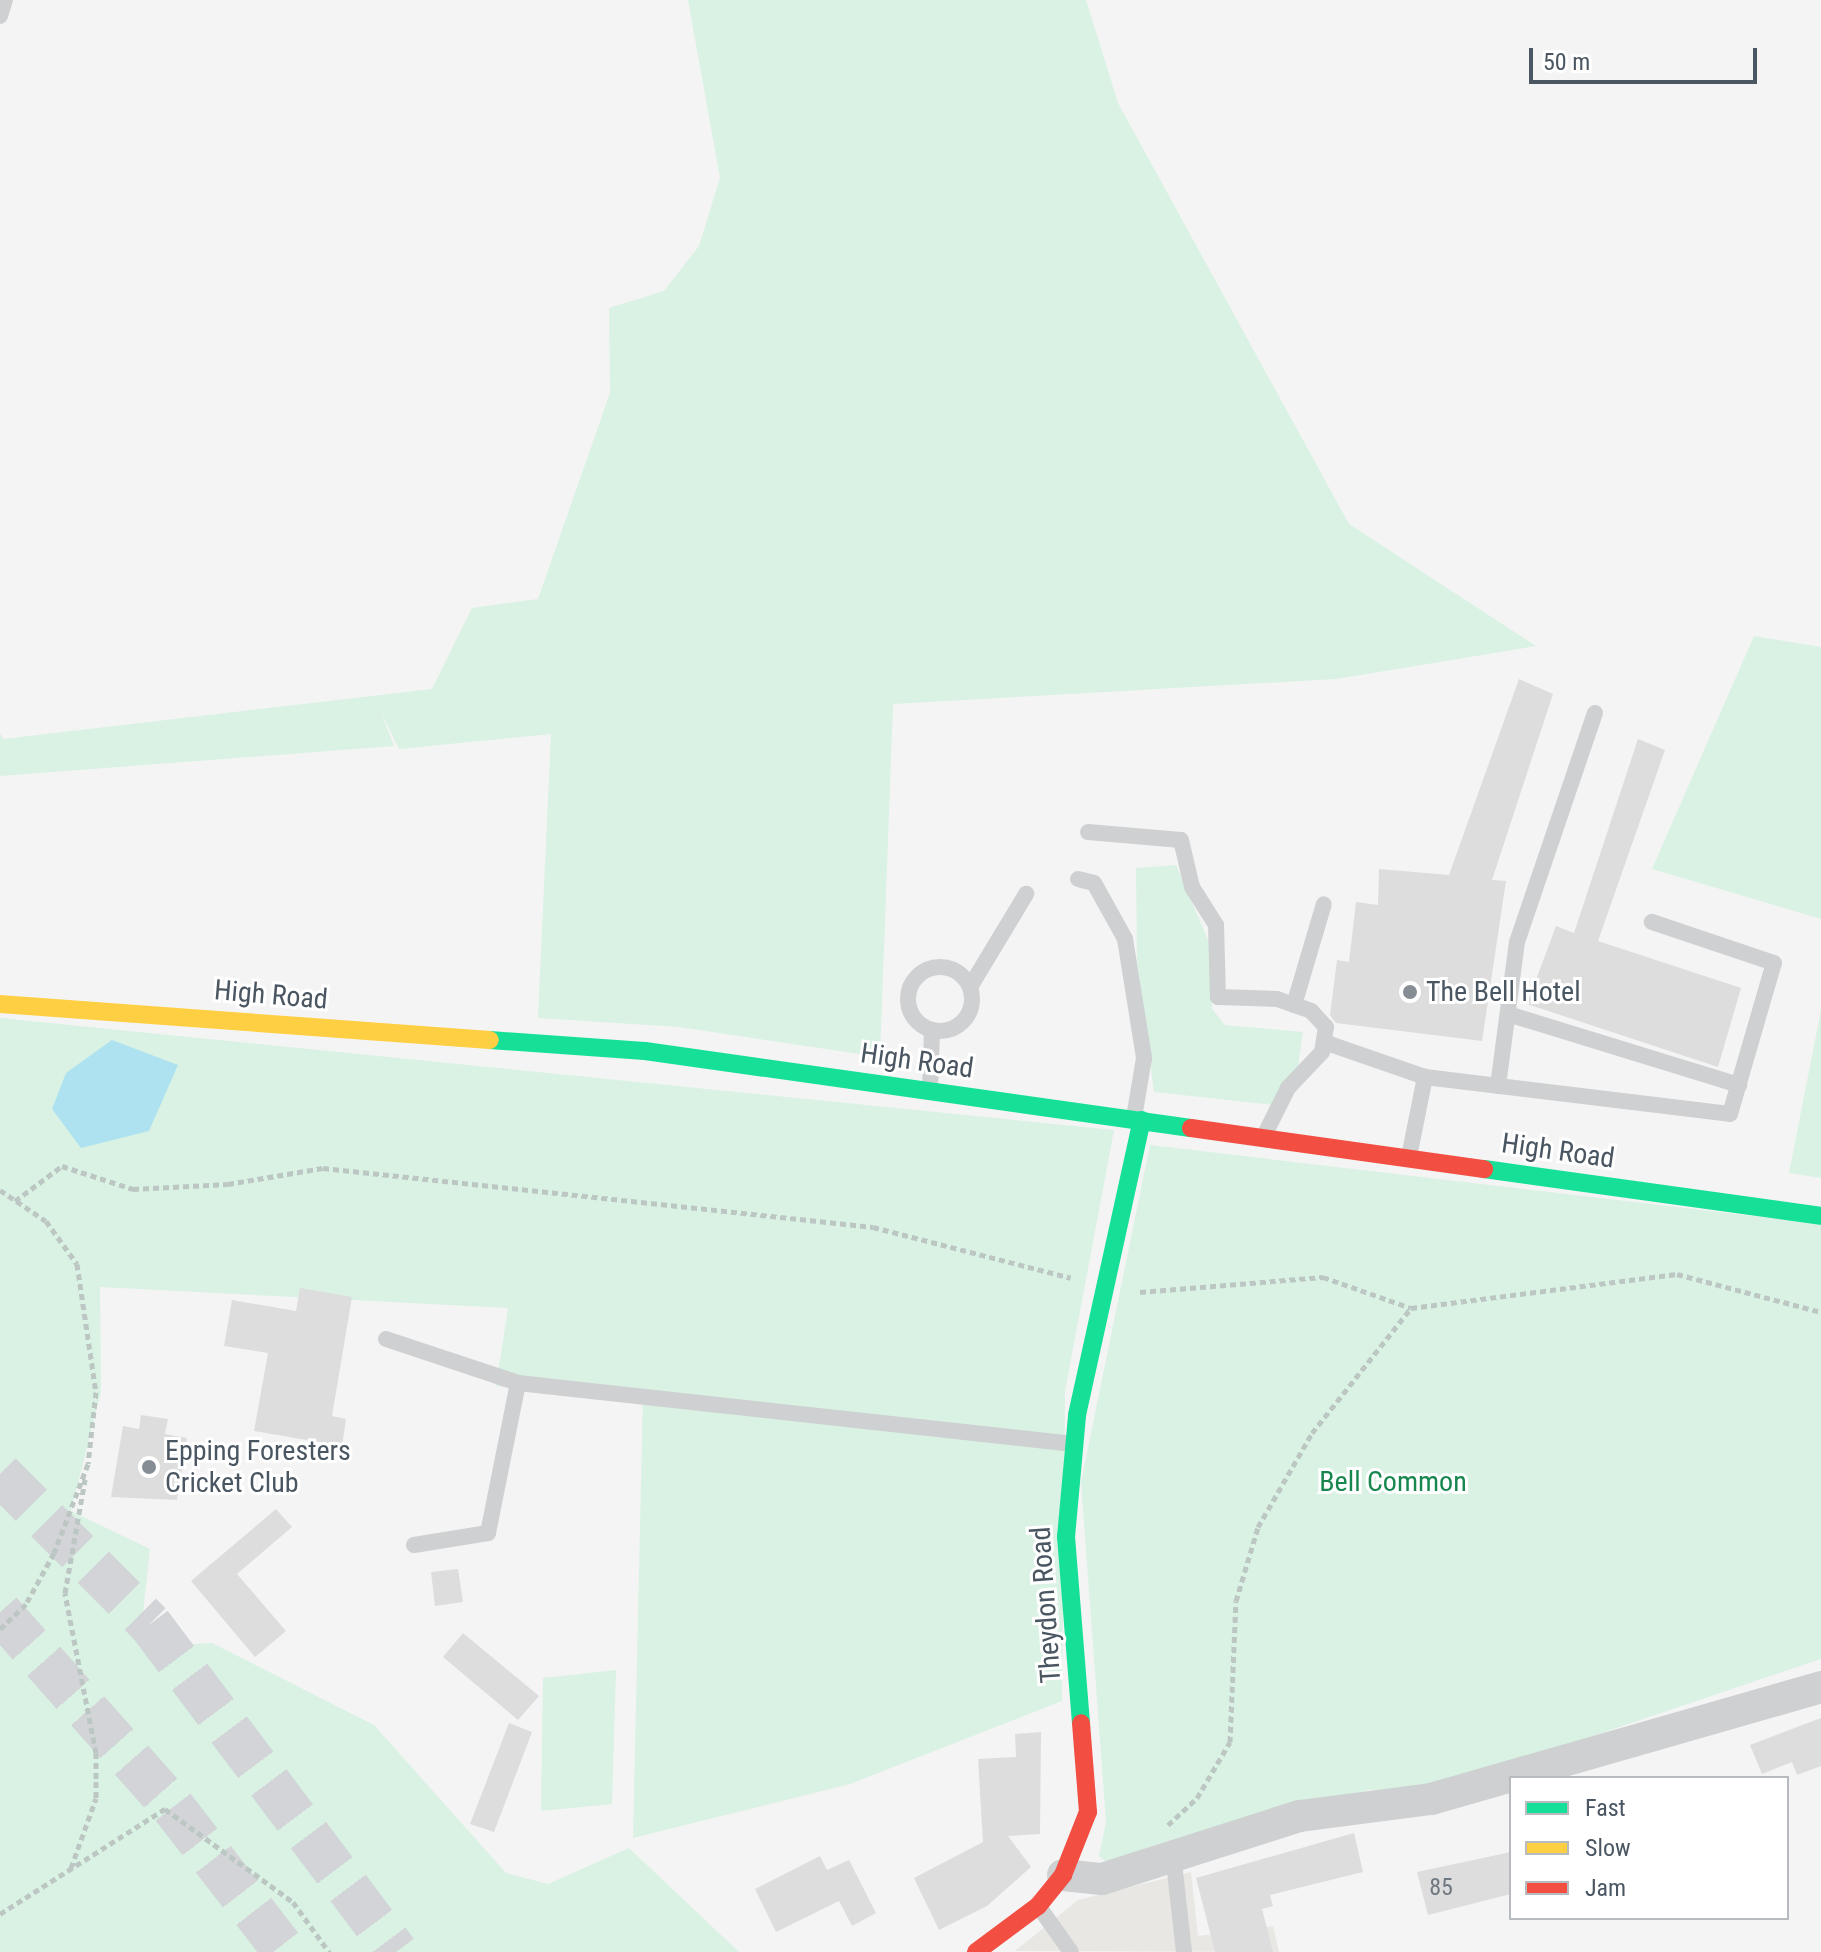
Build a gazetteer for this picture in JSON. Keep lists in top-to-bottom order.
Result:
{
  "streets": {
    "main road": ["High Road", "Theydon Road"]
  },
  "crossings": [
    ["High Road", "Theydon Road"]
  ],
  "parks": ["Bell Common"],
  "places": ["The Bell Hotel", "Epping Foresters Cricket Club"],
  "house_numbers": ["85"],
  "legend": ["Fast", "Slow", "Jam"],
  "scale_bar": "50 m"
}
